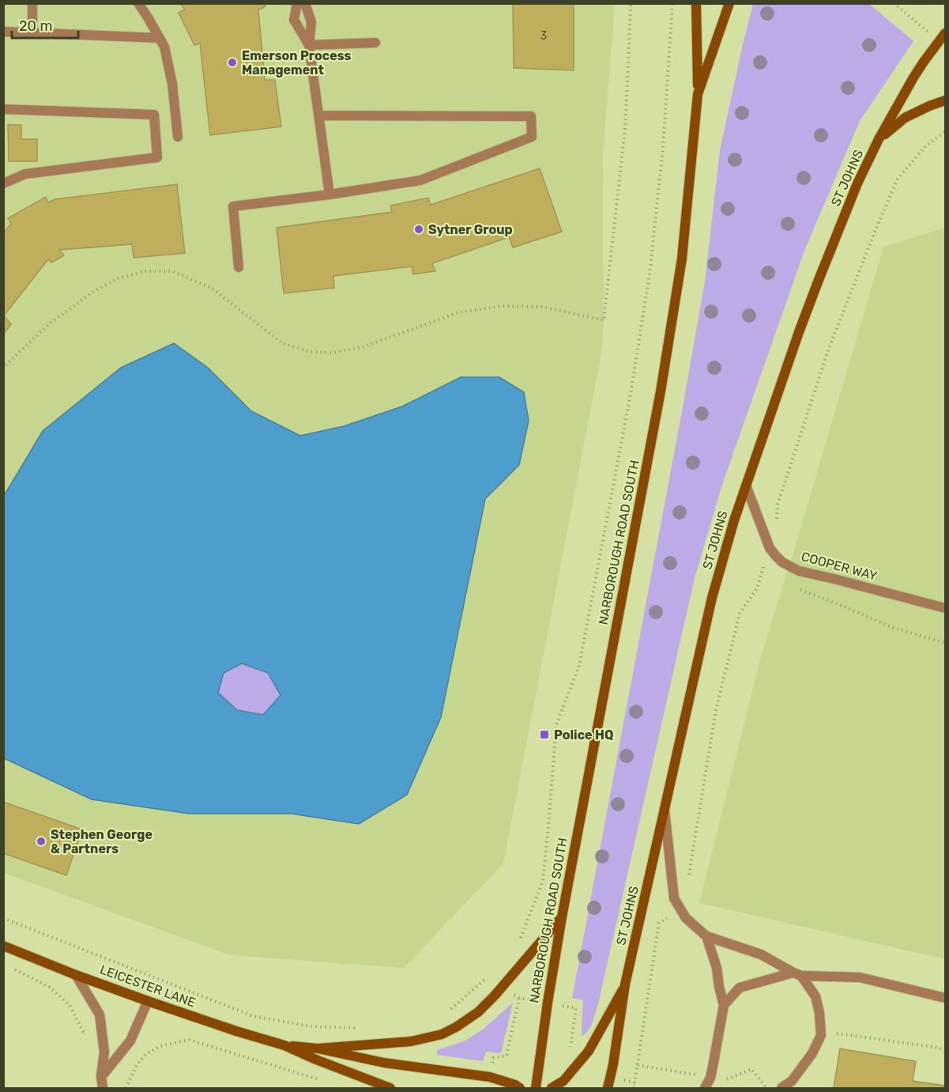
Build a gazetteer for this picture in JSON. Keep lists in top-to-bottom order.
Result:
{
  "streets": {
    "main road": ["ST JOHNS", "NARBOROUGH ROAD SOUTH", "LEICESTER LANE"],
    "street": ["COOPER WAY"]
  },
  "crossings": [
    ["ST JOHNS", "COOPER WAY"]
  ],
  "places": {
    "other": ["Emerson Process Management", "Sytner Group", "Stephen George & Partners"],
    "transit": ["Police HQ"]
  },
  "house_numbers": ["3"],
  "scale_bar": "20 m"
}
